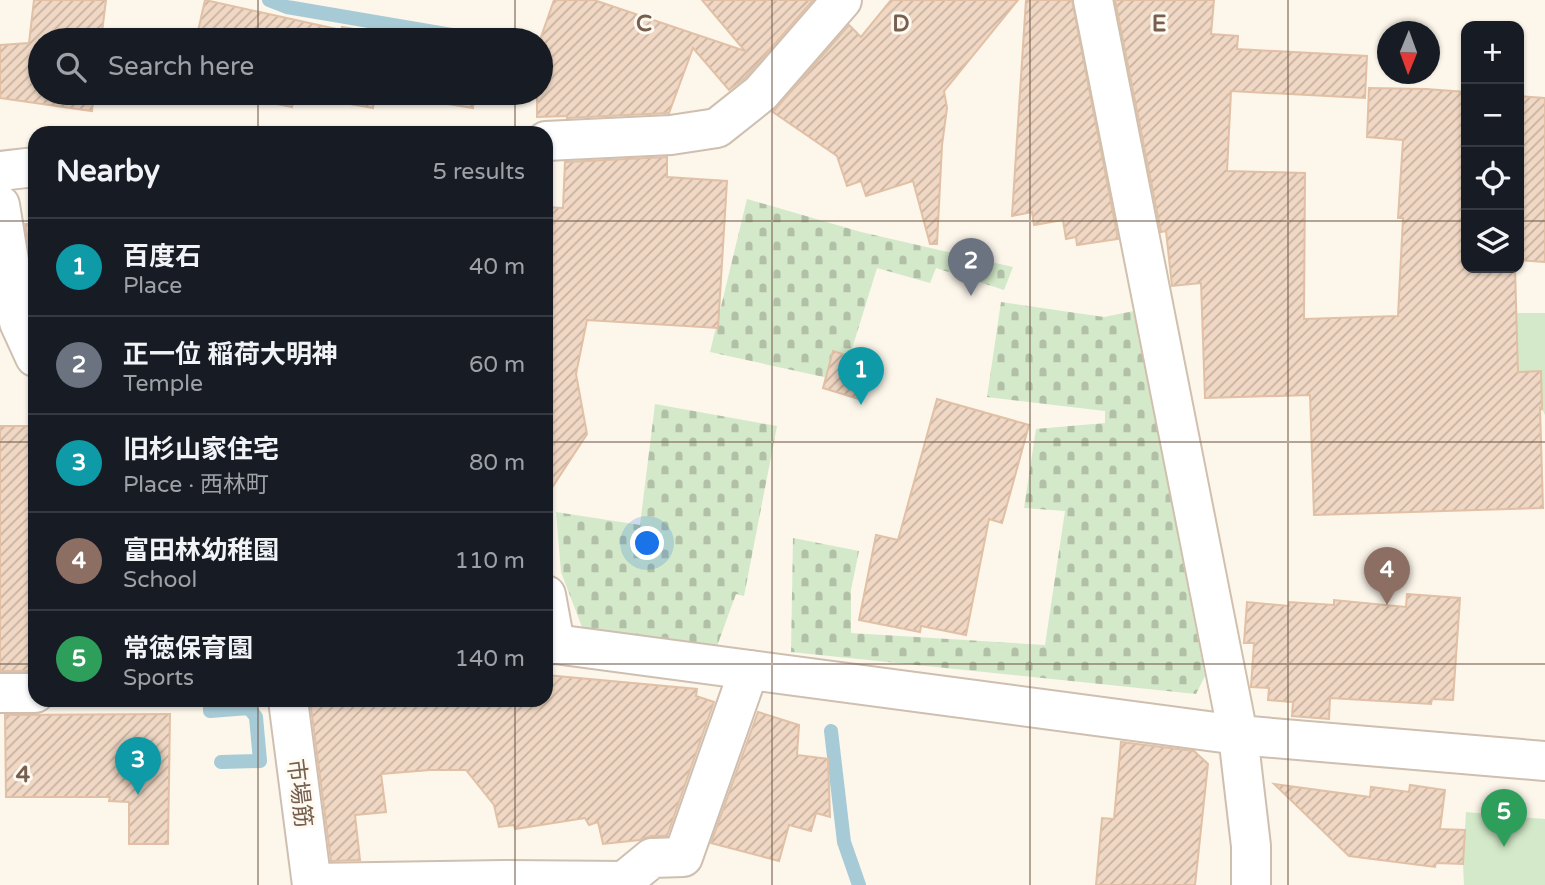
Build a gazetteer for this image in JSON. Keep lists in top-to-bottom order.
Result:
{
  "streets": {
    "street": ["市場筋"]
  },
  "north": "bottom",
  "page": {
    "map_buttons": ["+", "−"],
    "search": "Search here",
    "heading": ["Nearby", "5 results"],
    "list": [
      {
        "mark": "1",
        "name": "百度石",
        "note": "Place",
        "value": "40 m"
      },
      {
        "mark": "2",
        "name": "正一位 稲荷大明神",
        "note": "Temple",
        "value": "60 m"
      },
      {
        "mark": "3",
        "name": "旧杉山家住宅",
        "note": "Place · 西林町",
        "value": "80 m"
      },
      {
        "mark": "4",
        "name": "富田林幼稚園",
        "note": "School",
        "value": "110 m"
      },
      {
        "mark": "5",
        "name": "常徳保育園",
        "note": "Sports",
        "value": "140 m"
      }
    ],
    "pins": [
      "2",
      "1",
      "4",
      "3",
      "5"
    ]
  },
  "grid": {
    "columns": ["C", "D", "E"],
    "rows": ["4"]
  }
}
